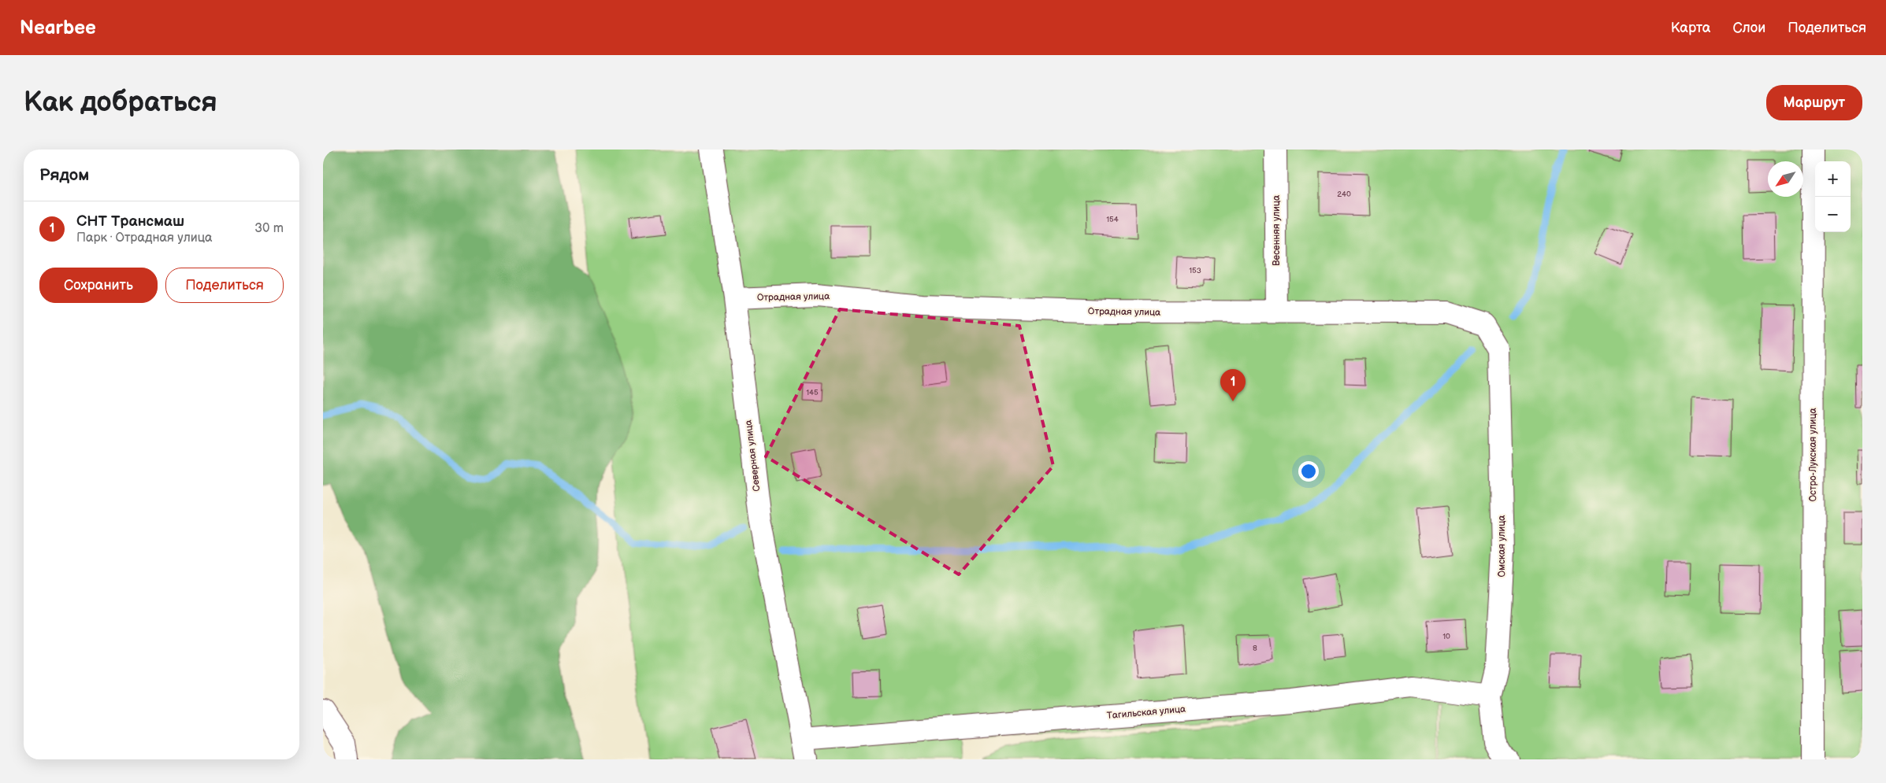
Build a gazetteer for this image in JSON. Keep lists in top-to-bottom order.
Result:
{
  "streets": {
    "street": [
      "Весенняя улица",
      "Отрадная улица",
      "Остро-Лукская улица",
      "Северная улица",
      "Омская улица",
      "Тагильская улица"
    ]
  },
  "crossings": [
    ["Весенняя улица", "Отрадная улица"],
    ["Отрадная улица", "Северная улица"],
    ["Отрадная улица", "Омская улица"],
    ["Северная улица", "Тагильская улица"],
    ["Омская улица", "Тагильская улица"]
  ],
  "house_numbers": [
    "240",
    "154",
    "153",
    "145",
    "10",
    "8"
  ],
  "north": "bottom left",
  "page": {
    "header": "Nearbee",
    "nav": ["Карта", "Слои", "Поделиться"],
    "buttons": [
      "Маршрут",
      ["Сохранить", "Поделиться"]
    ],
    "title": "Как добраться",
    "heading": "Рядом",
    "map_buttons": ["+", "−"],
    "list": [
      {
        "mark": "1",
        "name": "СНТ Трансмаш",
        "note": "Парк · Отрадная улица",
        "value": "30 m"
      }
    ],
    "pins": "1"
  }
}
